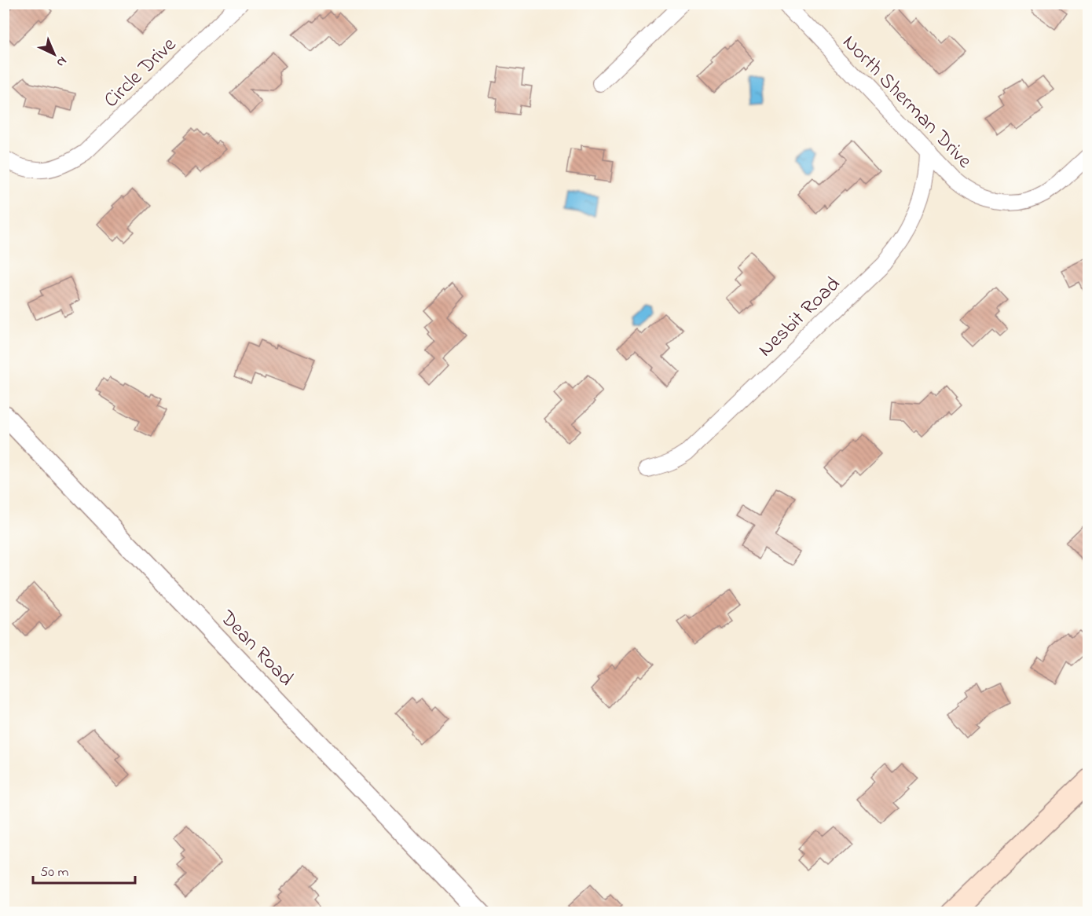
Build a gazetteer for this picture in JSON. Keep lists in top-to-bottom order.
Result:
{
  "streets": {
    "street": [
      "Circle Drive",
      "North Sherman Drive",
      "Nesbit Road",
      "Dean Road"
    ]
  },
  "crossings": [
    ["North Sherman Drive", "Nesbit Road"]
  ],
  "scale_bar": "50 m",
  "north": "bottom right"
}
